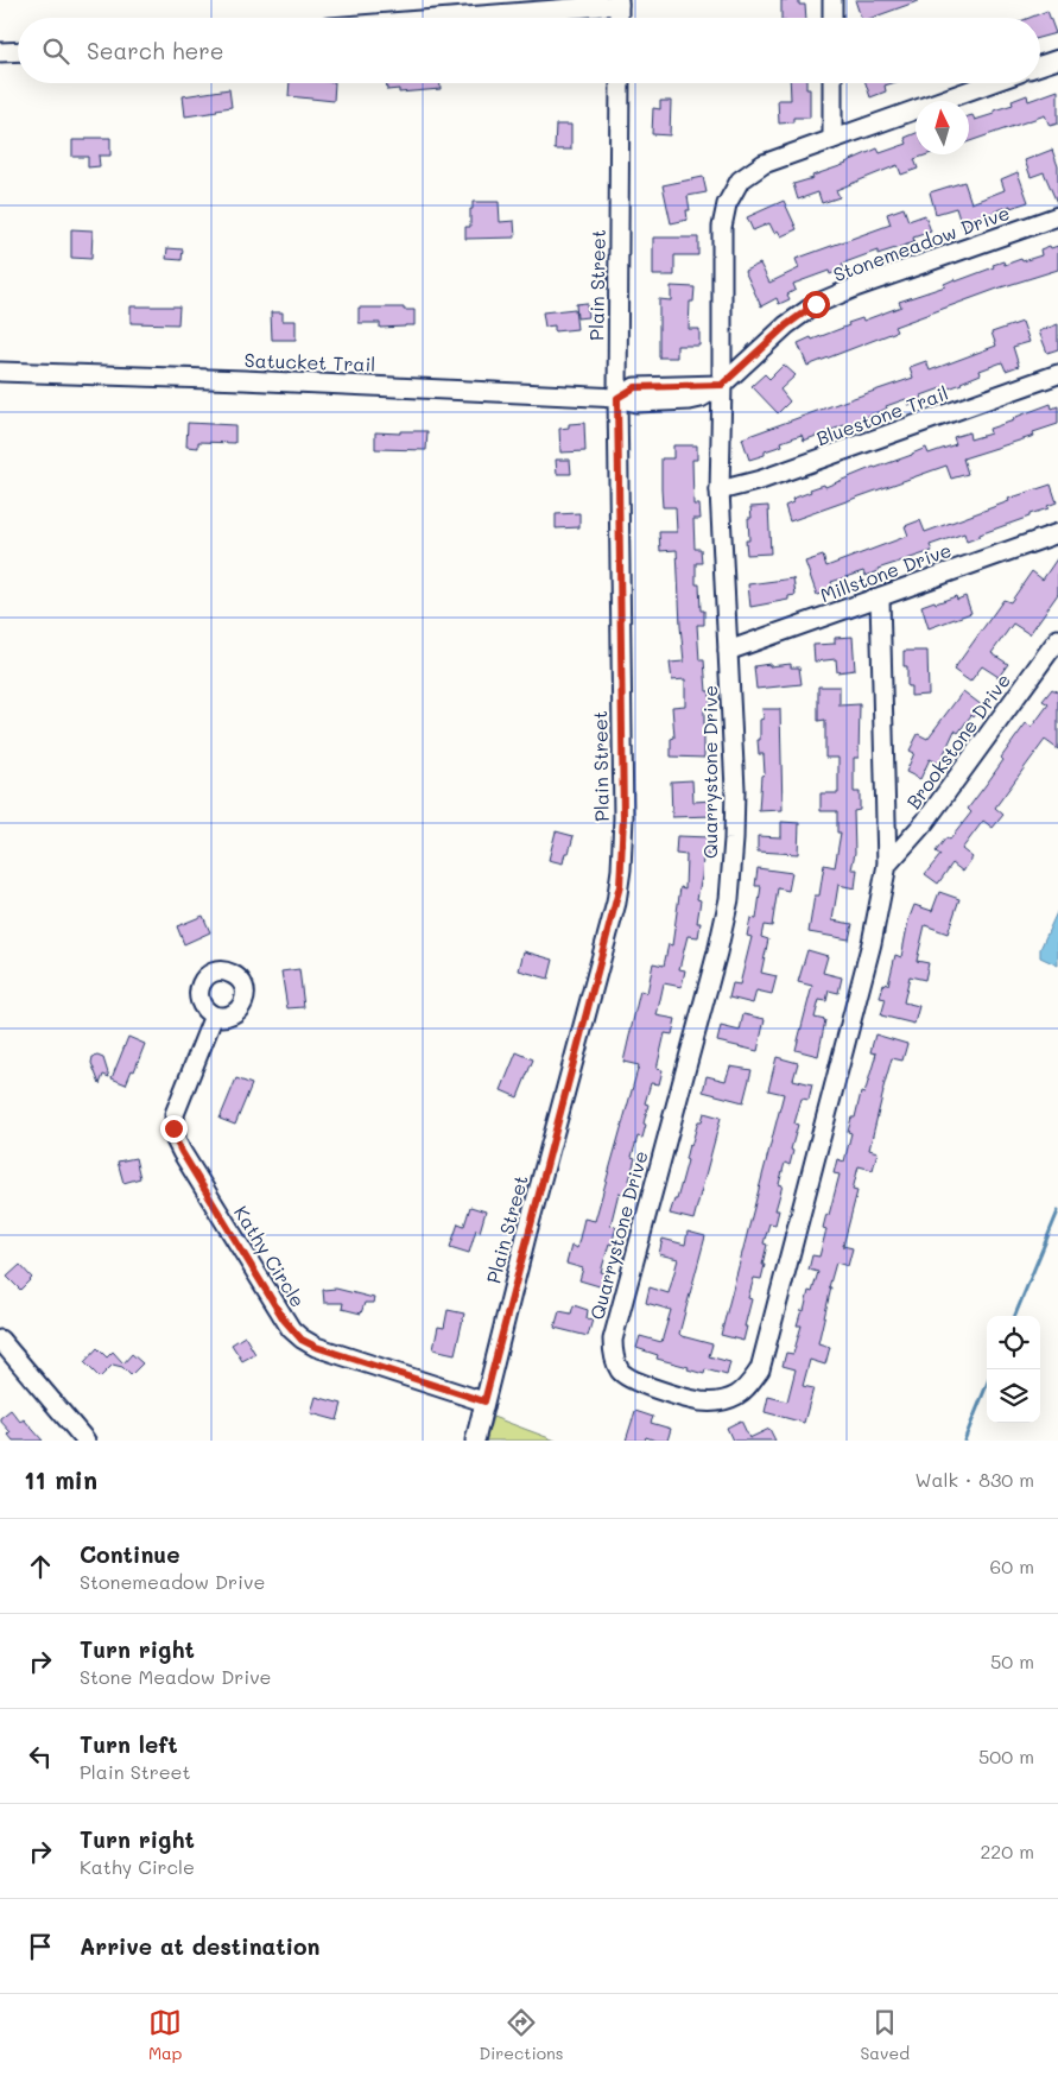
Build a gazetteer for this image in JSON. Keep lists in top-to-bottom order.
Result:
{
  "streets": {
    "street": [
      "Stonemeadow Drive",
      "Plain Street",
      "Satucket Trail",
      "Bluestone Trail",
      "Millstone Drive",
      "Brookstone Drive",
      "Quarrystone Drive",
      "Kathy Circle"
    ]
  },
  "crossings": [
    ["Stonemeadow Drive", "Quarrystone Drive"],
    ["Plain Street", "Satucket Trail"],
    ["Plain Street", "Kathy Circle"],
    ["Bluestone Trail", "Quarrystone Drive"],
    ["Millstone Drive", "Quarrystone Drive"],
    ["Brookstone Drive", "Quarrystone Drive"]
  ],
  "north": "top",
  "page": {
    "search": "Search here",
    "heading": ["11 min", "Walk · 830 m"],
    "list": [
      ["Continue", "Stonemeadow Drive", "60 m"],
      ["Turn right", "Stone Meadow Drive", "50 m"],
      ["Turn left", "Plain Street", "500 m"],
      ["Turn right", "Kathy Circle", "220 m"],
      "Arrive at destination"
    ],
    "nav": ["Map", "Directions", "Saved"]
  }
}
